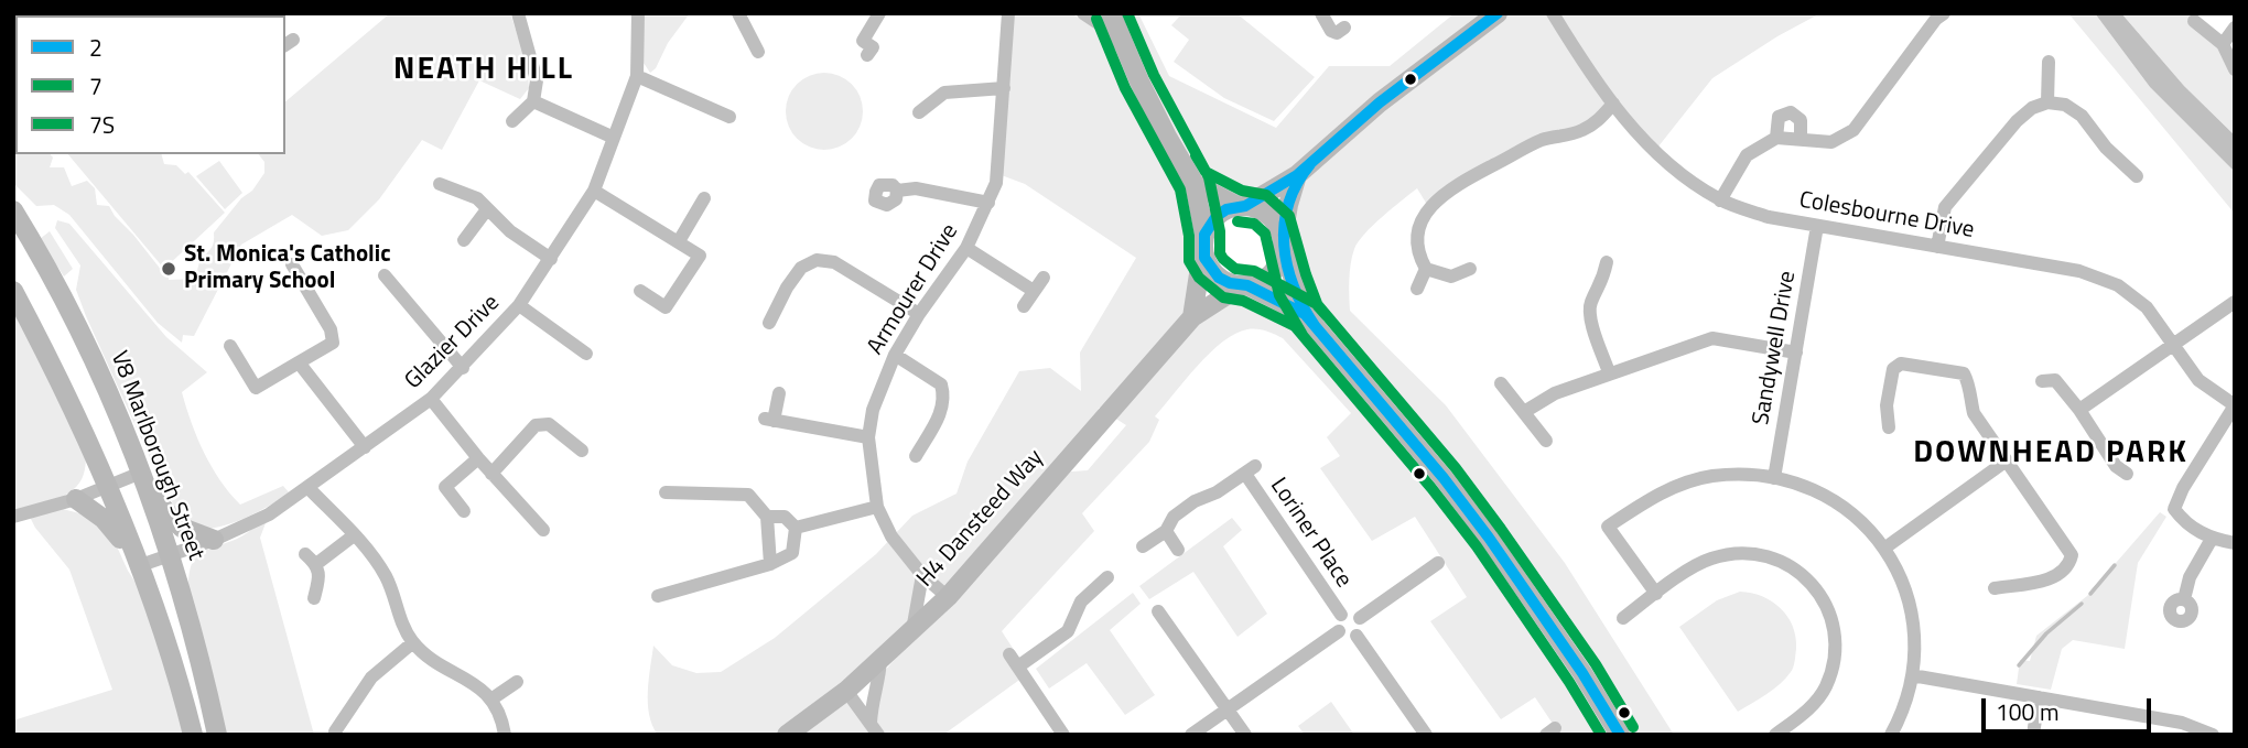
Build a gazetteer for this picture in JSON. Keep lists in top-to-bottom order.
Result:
{
  "streets": {
    "street": [
      "Colesbourne Drive",
      "Armourer Drive",
      "Glazier Drive",
      "Sandywell Drive",
      "V8 Marlborough Street",
      "H4 Dansteed Way",
      "Loriner Place"
    ]
  },
  "crossings": [
    ["Colesbourne Drive", "Sandywell Drive"],
    ["Armourer Drive", "H4 Dansteed Way"],
    ["Glazier Drive", "V8 Marlborough Street"]
  ],
  "districts": ["NEATH HILL", "DOWNHEAD PARK"],
  "places": ["St. Monica's Catholic Primary School"],
  "lines": ["transit line 2", "transit line 7S", "transit line 7"],
  "legend": ["2", "7", "7S"],
  "scale_bar": "100 m"
}
